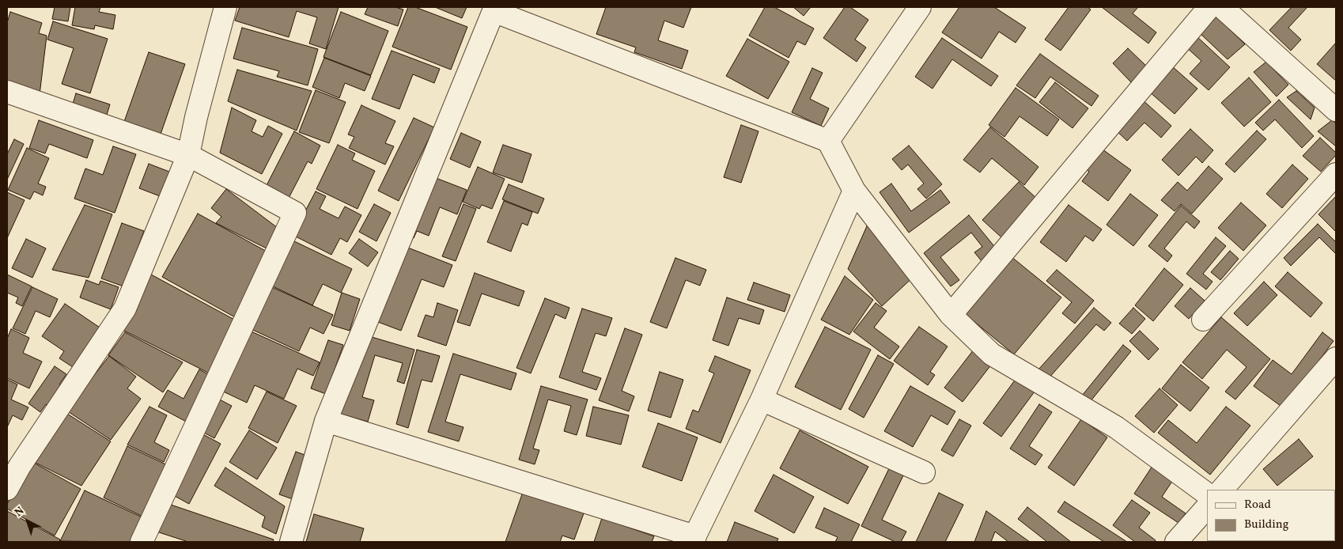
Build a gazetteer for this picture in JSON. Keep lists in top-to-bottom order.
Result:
{
  "legend": ["Road", "Building"],
  "north": "top left"
}
